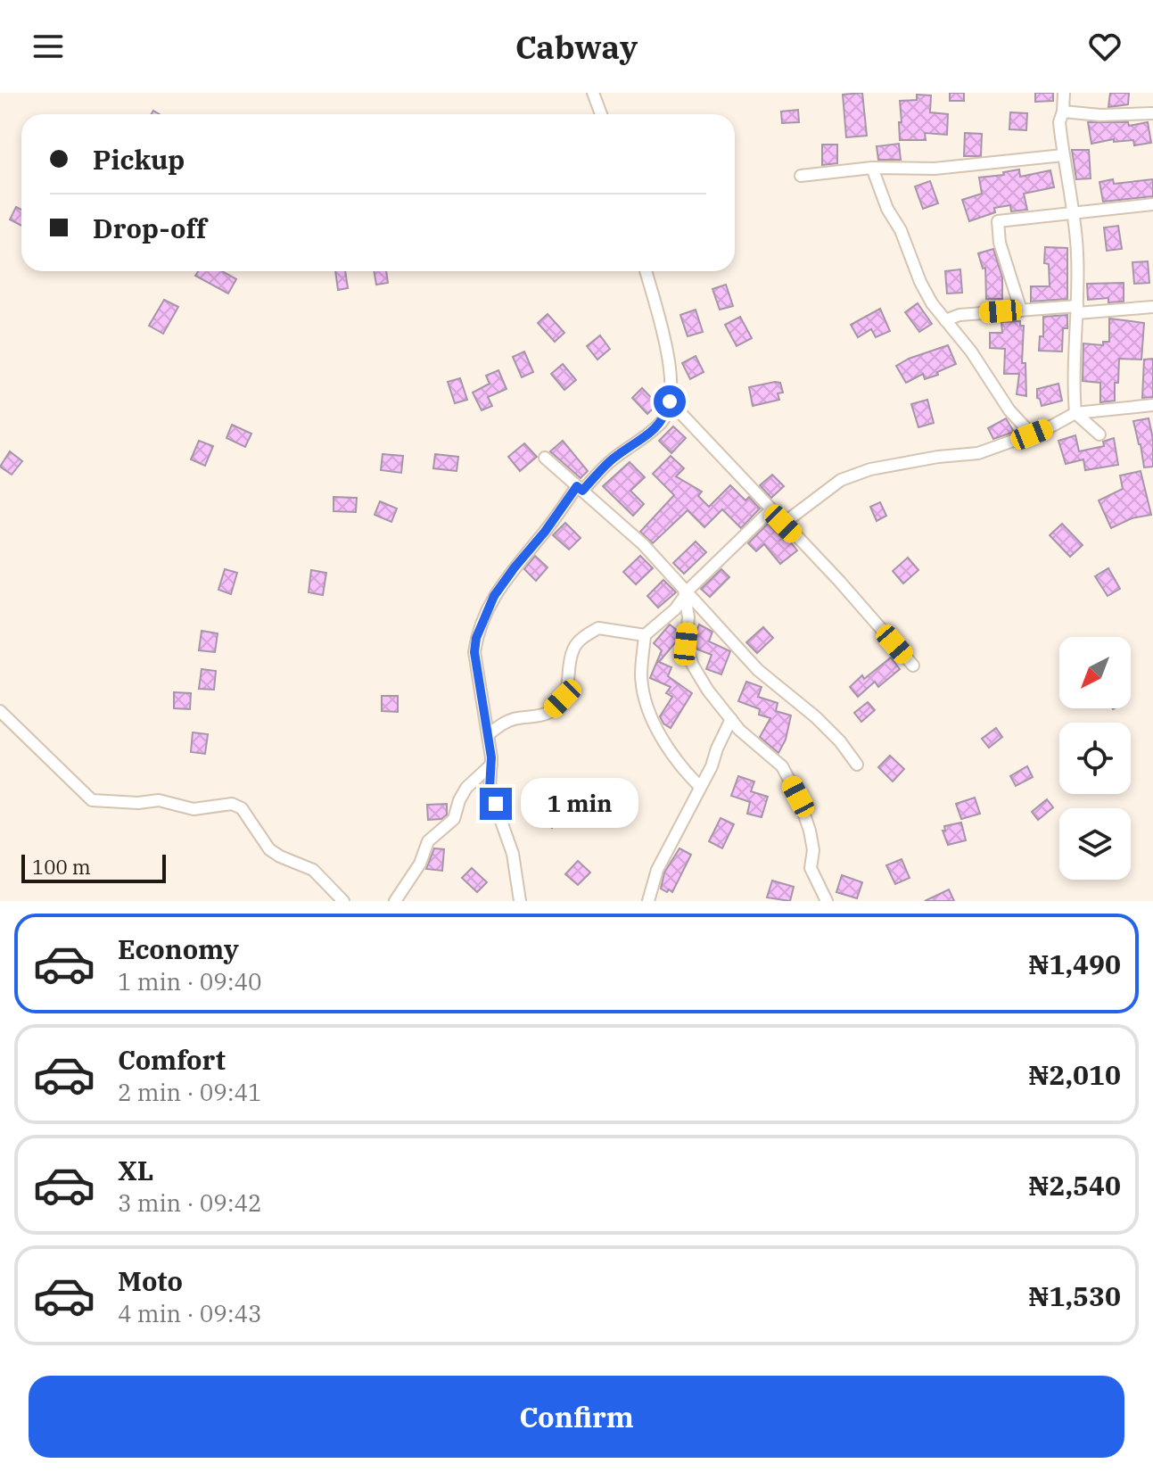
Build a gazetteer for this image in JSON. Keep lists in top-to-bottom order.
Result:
{
  "scale_bar": "100 m",
  "north": "bottom left",
  "page": {
    "header": "Cabway",
    "banner": ["Pickup", "Drop-off"],
    "bubble": "1 min",
    "scale": "100 m",
    "list": [
      {
        "name": "Economy",
        "note": "1 min · 09:40",
        "value": "₦1,490"
      },
      {
        "name": "Comfort",
        "note": "2 min · 09:41",
        "value": "₦2,010"
      },
      {
        "name": "XL",
        "note": "3 min · 09:42",
        "value": "₦2,540"
      },
      {
        "name": "Moto",
        "note": "4 min · 09:43",
        "value": "₦1,530"
      }
    ],
    "buttons": "Confirm"
  }
}
